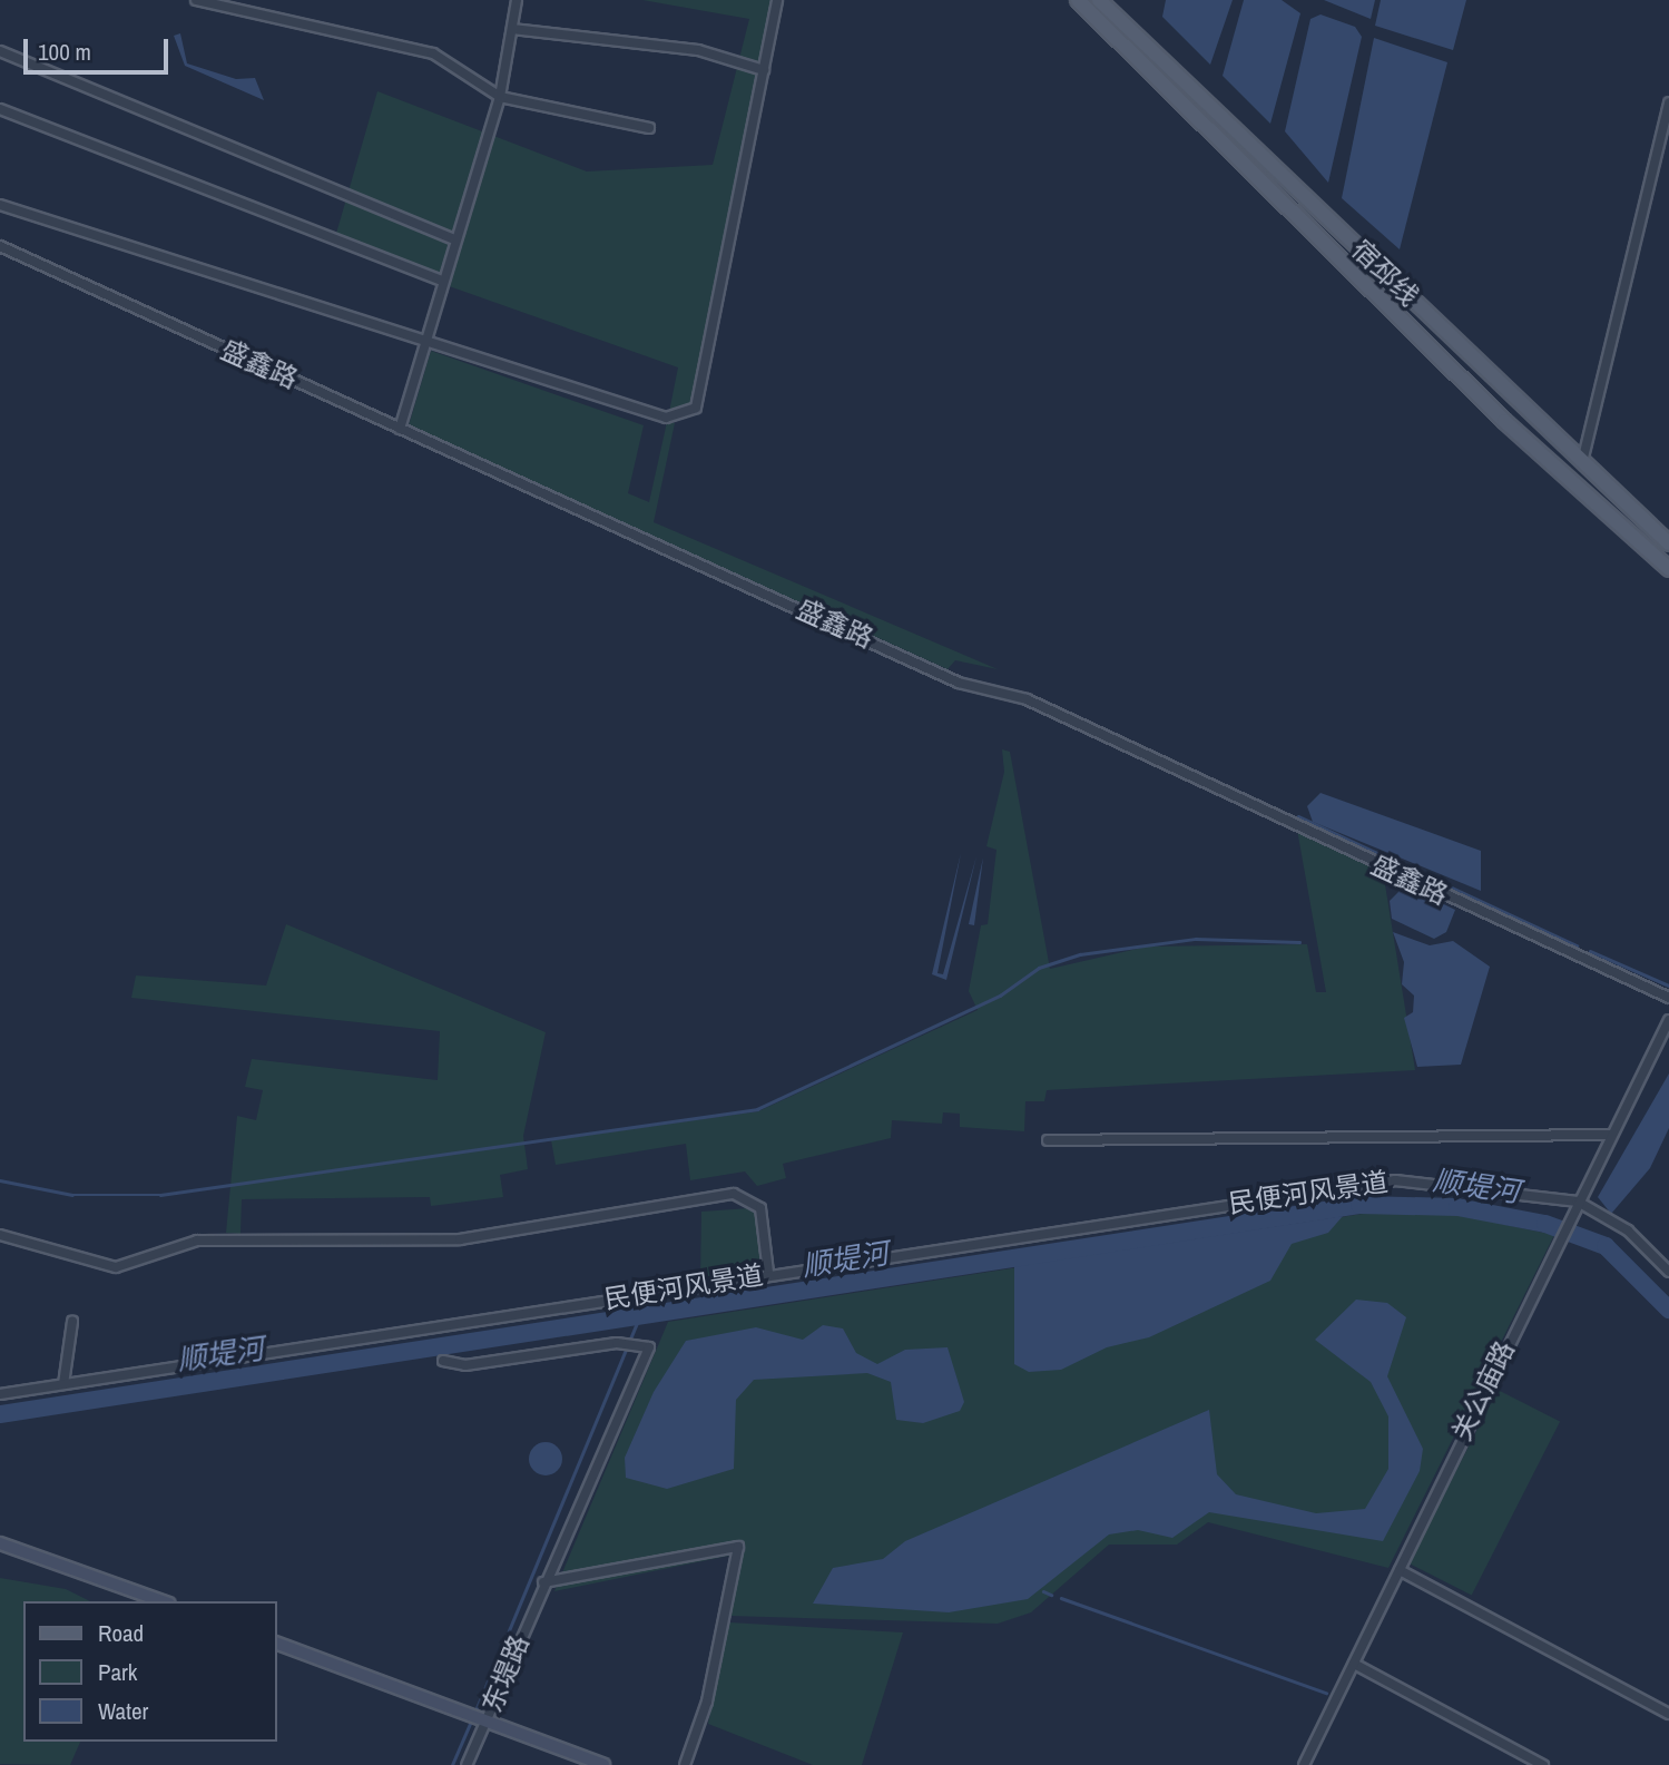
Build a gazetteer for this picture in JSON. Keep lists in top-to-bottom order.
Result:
{
  "streets": {
    "main road": ["宿邳线"],
    "street": [
      "盛鑫路",
      "民便河风景道",
      "关公庙路",
      "东堤路"
    ]
  },
  "crossings": [
    ["民便河风景道", "关公庙路"]
  ],
  "water": ["顺堤河"],
  "legend": ["Road", "Park", "Water"],
  "scale_bar": "100 m"
}
